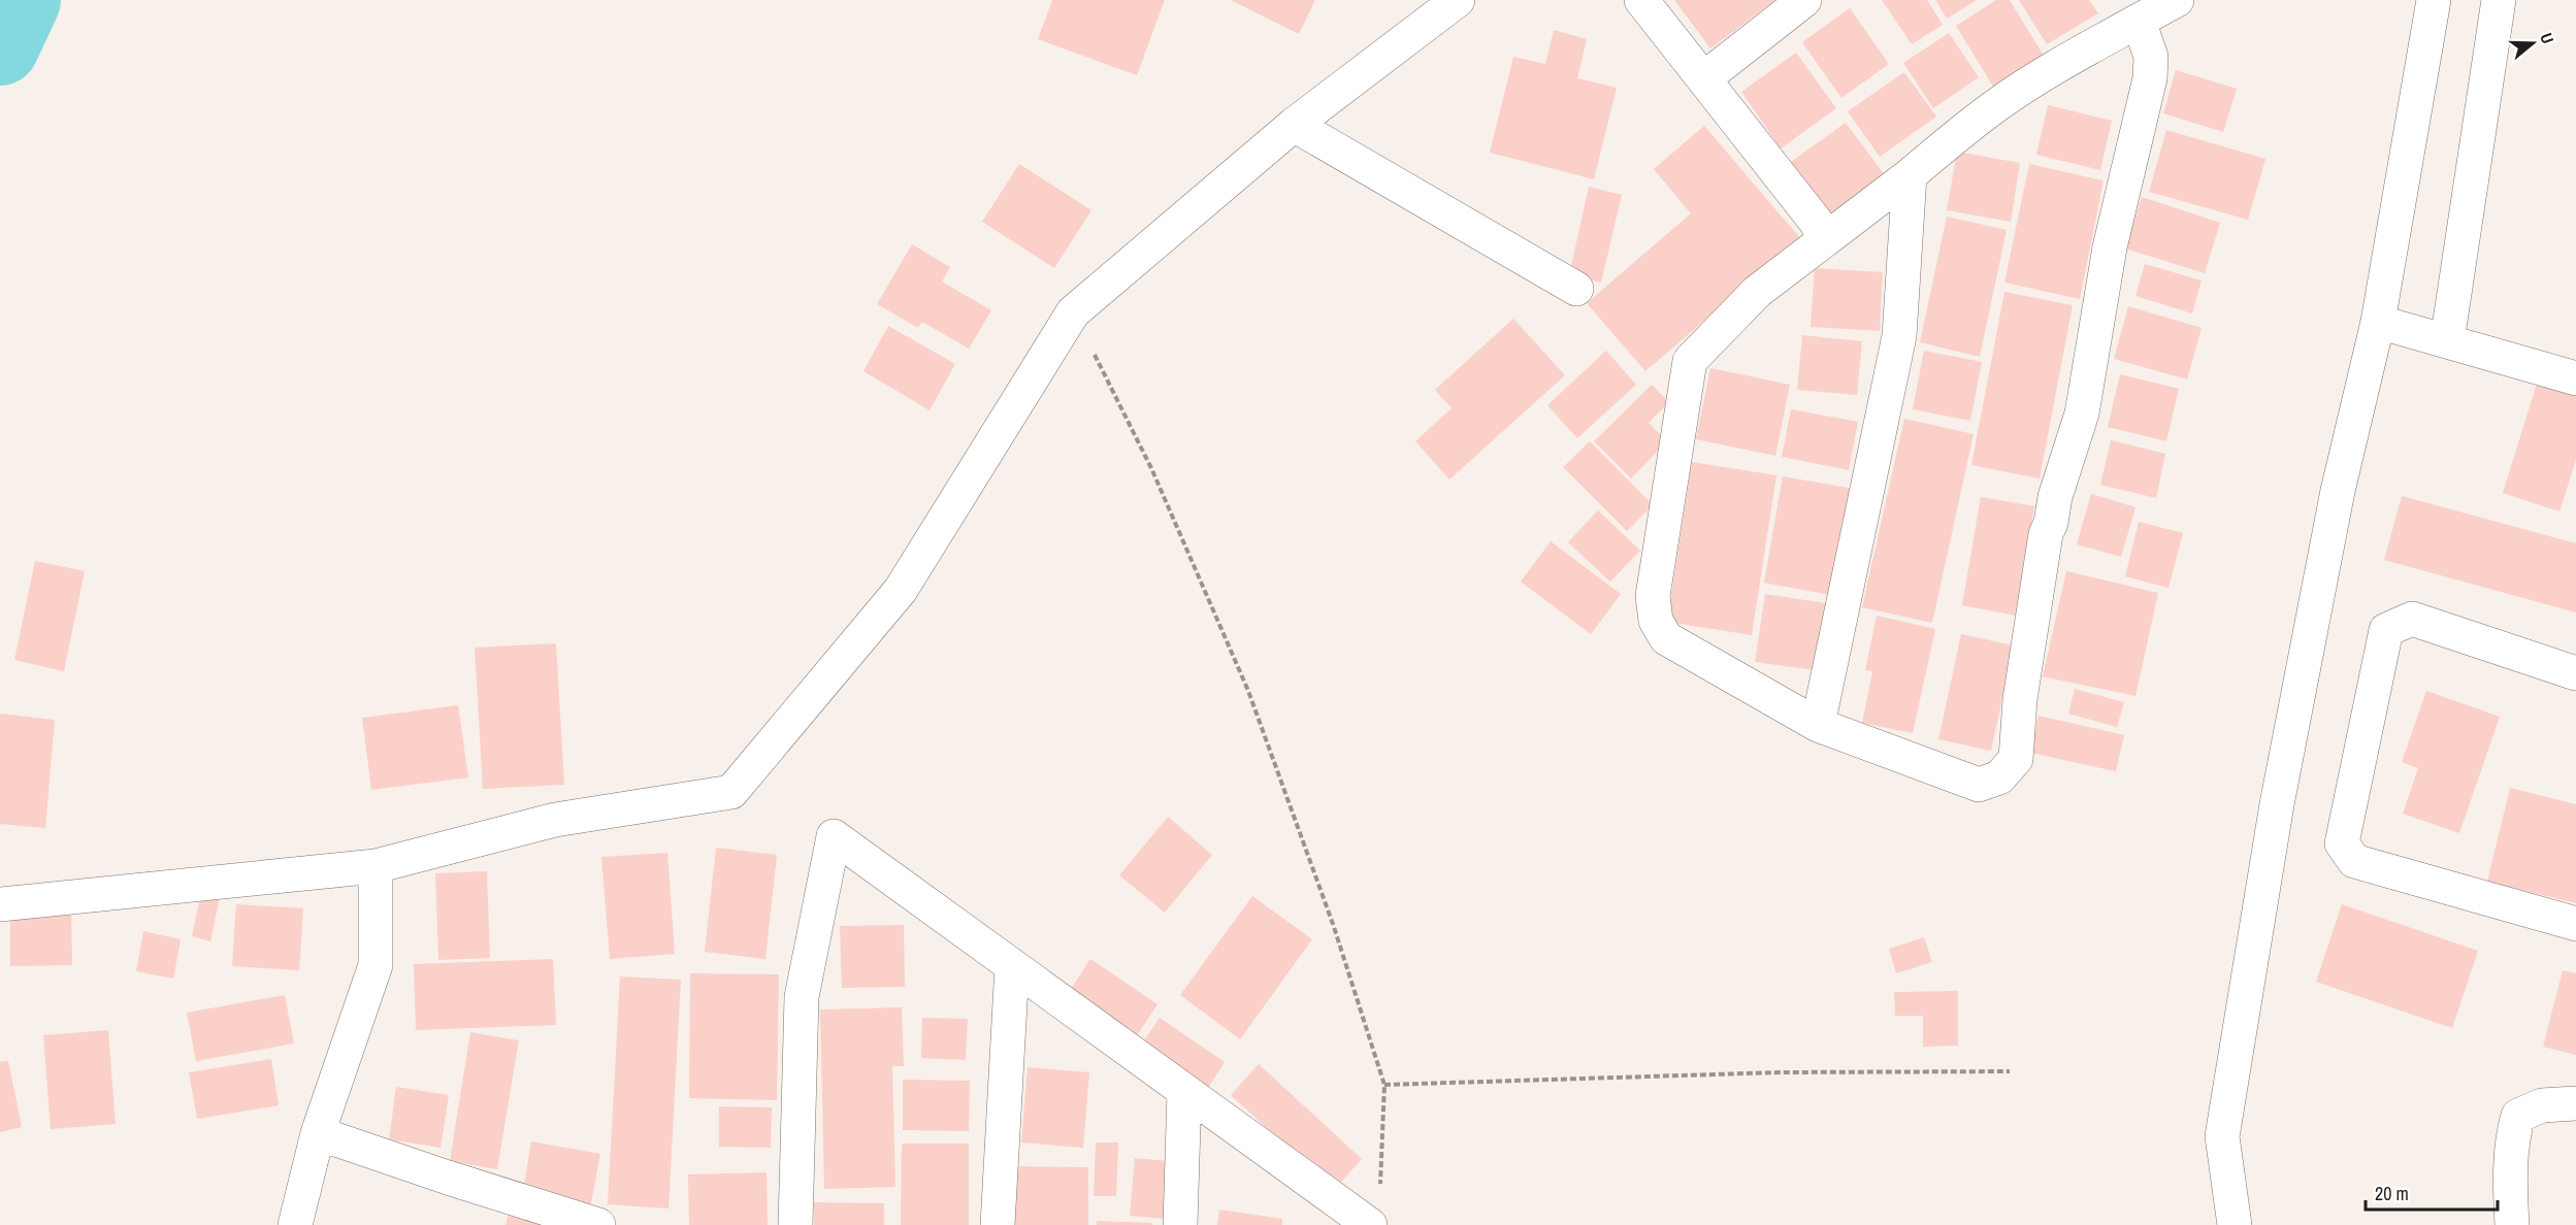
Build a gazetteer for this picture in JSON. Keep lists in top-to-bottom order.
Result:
{
  "scale_bar": "20 m",
  "north": "right"
}
